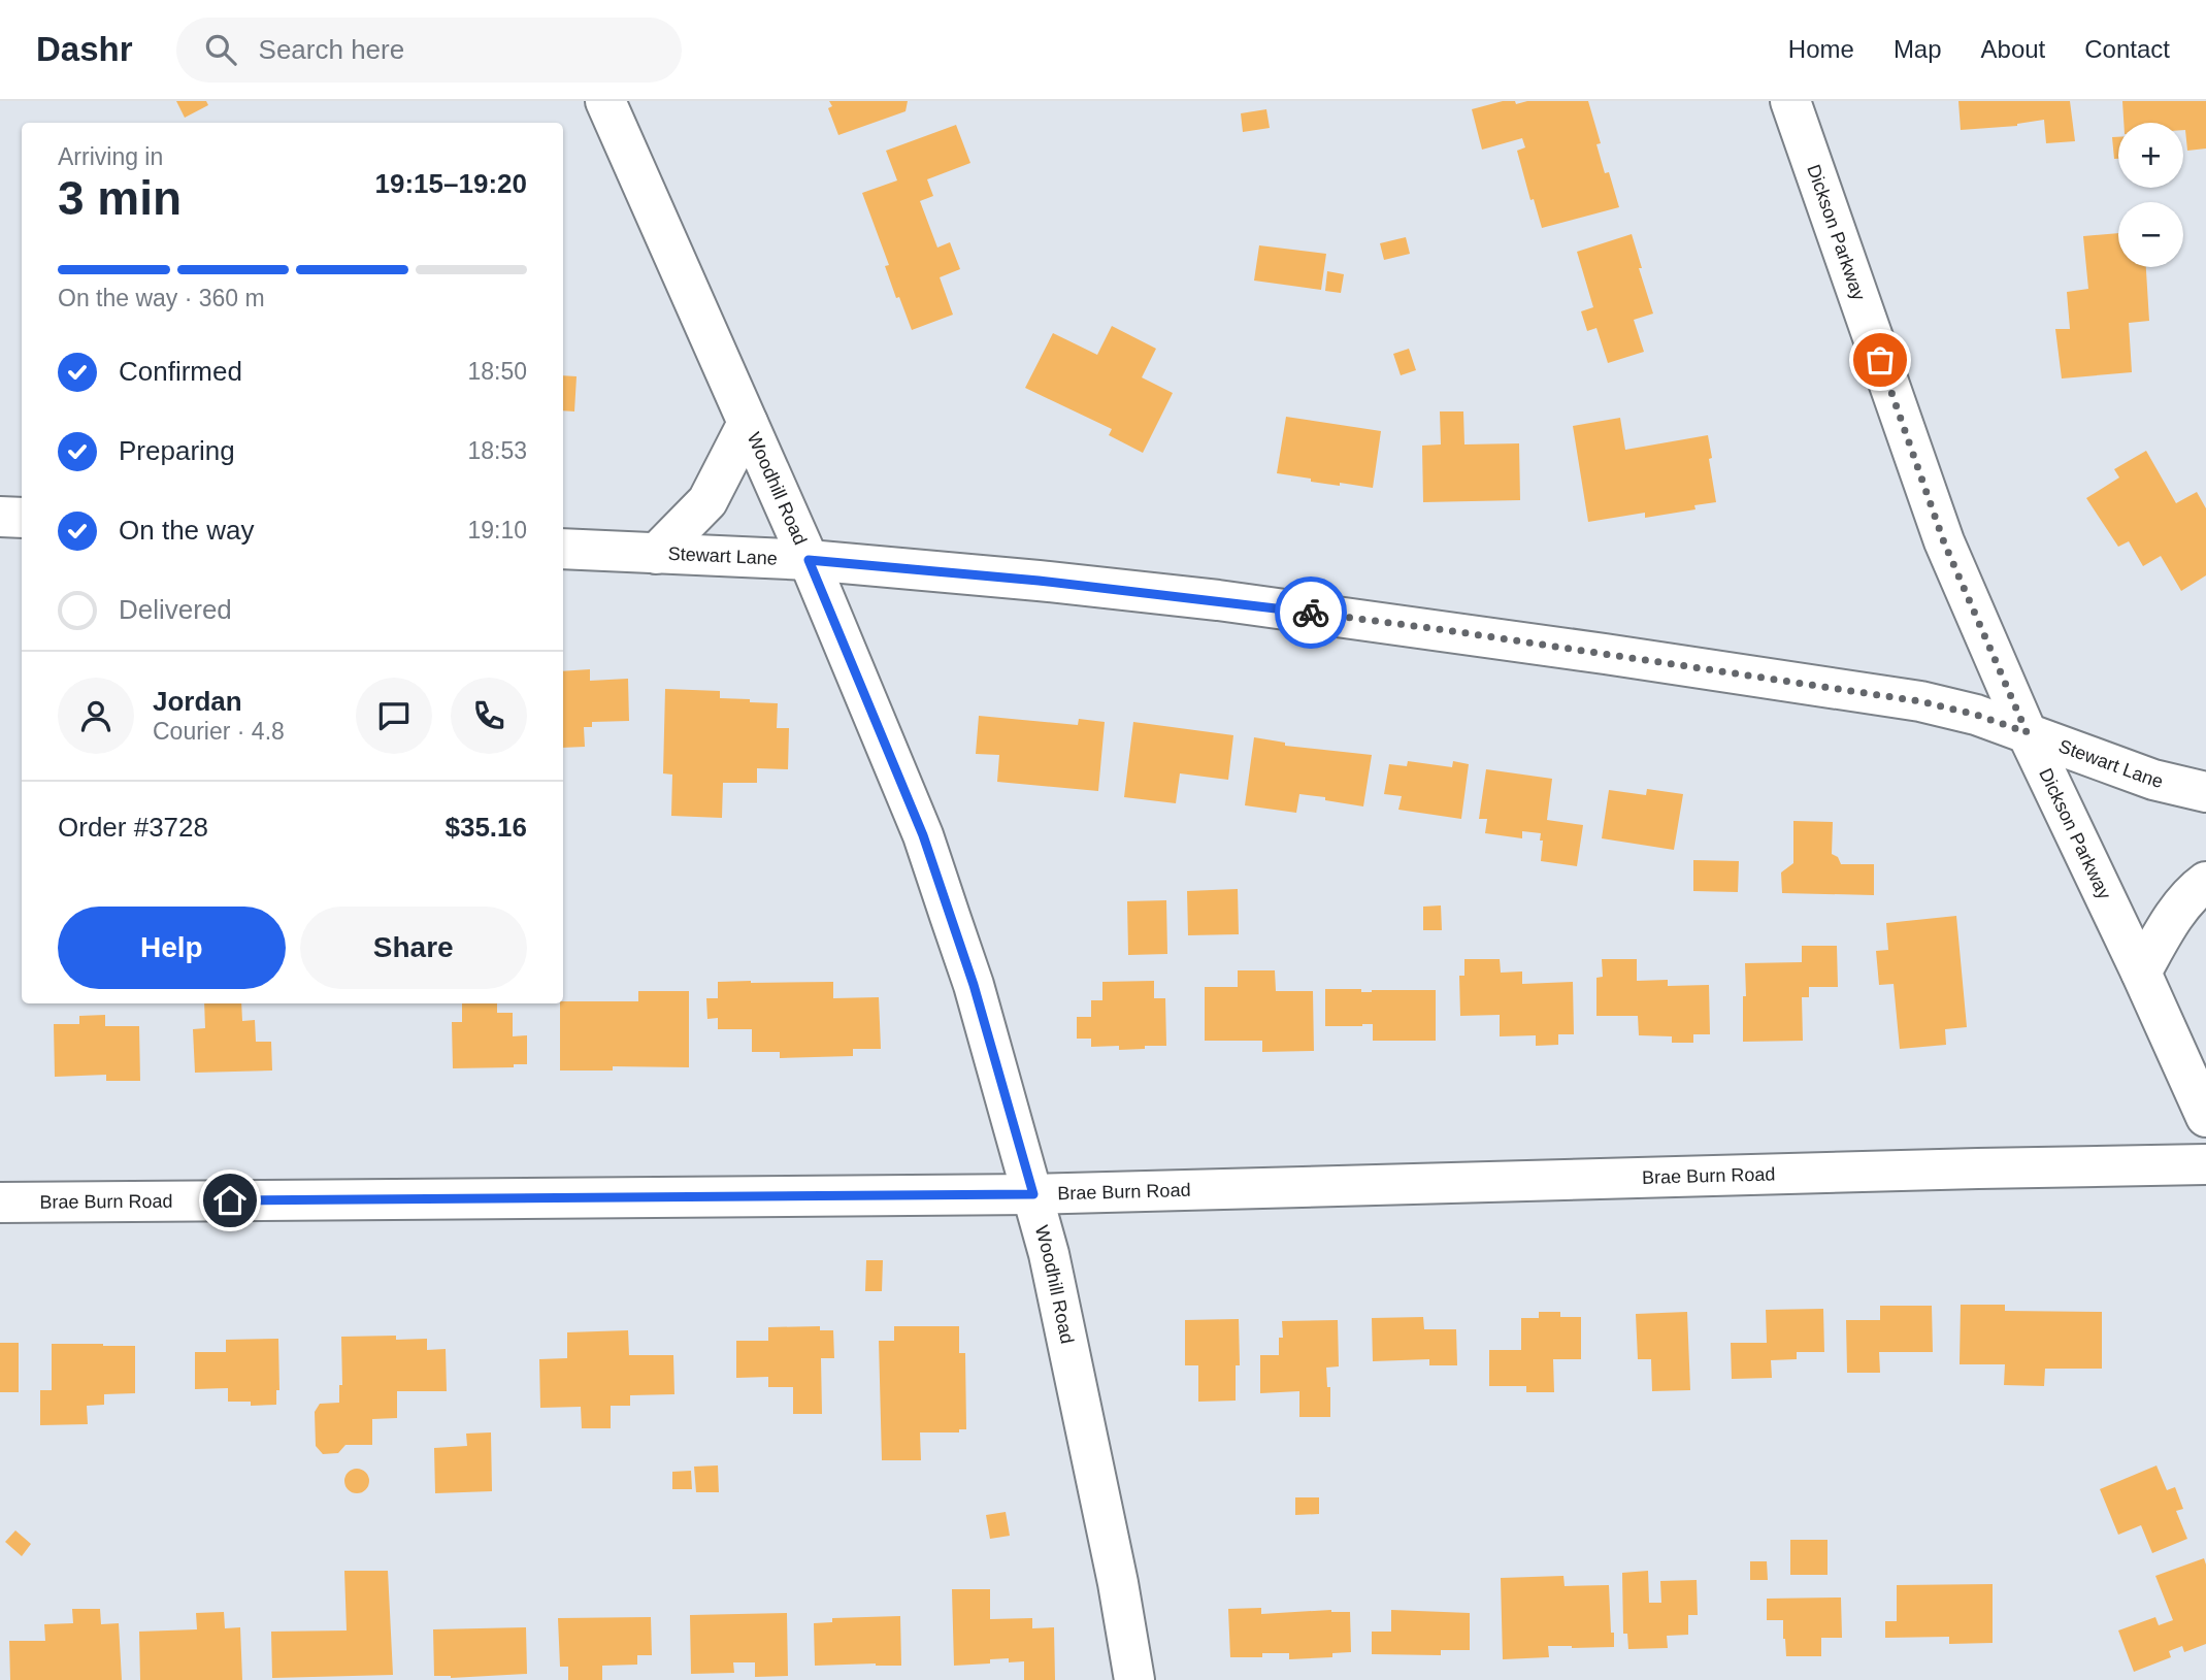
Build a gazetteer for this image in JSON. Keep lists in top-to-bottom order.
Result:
{
  "streets": {
    "street": [
      "Dickson Parkway",
      "Woodhill Road",
      "Stewart Lane",
      "Brae Burn Road"
    ]
  },
  "crossings": [
    ["Dickson Parkway", "Stewart Lane"],
    ["Woodhill Road", "Stewart Lane"],
    ["Woodhill Road", "Brae Burn Road"]
  ],
  "page": {
    "header": "Dashr",
    "search": "Search here",
    "nav": [
      "Home",
      "Map",
      "About",
      "Contact"
    ],
    "map_buttons": ["+", "−"],
    "heading": ["3 min", "Arriving in", "19:15–19:20"],
    "panel": [
      "Jordan",
      "Courier · 4.8",
      "Order #3728",
      "$35.16"
    ],
    "bar": "On the way · 360 m",
    "list": [
      ["Confirmed", "18:50"],
      ["Preparing", "18:53"],
      ["On the way", "19:10"],
      "Delivered"
    ],
    "buttons": ["Help", "Share"]
  }
}
